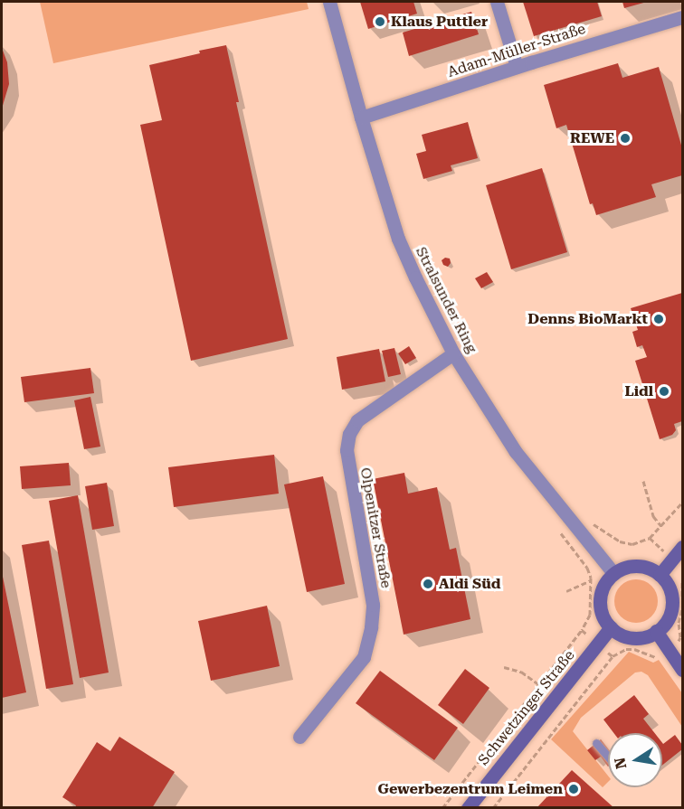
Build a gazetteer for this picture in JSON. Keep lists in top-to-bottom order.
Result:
{
  "streets": {
    "main road": ["Schwetzinger Straße"],
    "street": ["Adam-Müller-Straße", "Stralsunder Ring", "Olpenitzer Straße"]
  },
  "crossings": [
    ["Adam-Müller-Straße", "Stralsunder Ring"],
    ["Stralsunder Ring", "Olpenitzer Straße"],
    ["Stralsunder Ring", "Schwetzinger Straße"]
  ],
  "places": [
    "Klaus Puttler",
    "REWE",
    "Denns BioMarkt",
    "Lidl",
    "Aldi Süd",
    "Gewerbezentrum Leimen"
  ],
  "north": "left"
}
